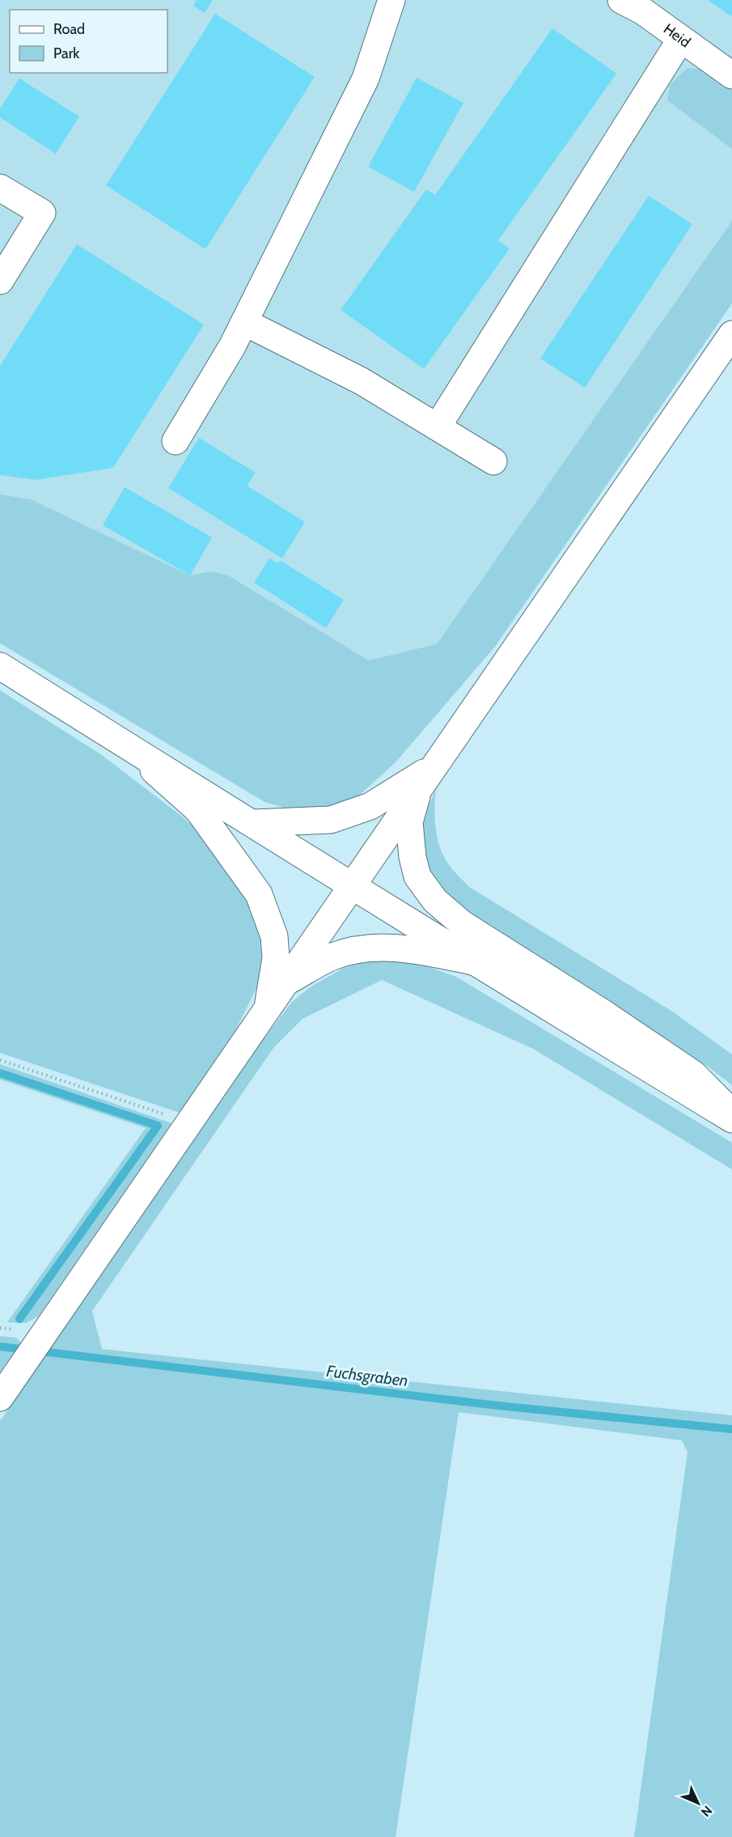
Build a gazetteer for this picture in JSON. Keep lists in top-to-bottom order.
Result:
{
  "streets": {
    "street": ["Heid"]
  },
  "water": ["Fuchsgraben"],
  "legend": ["Road", "Park"],
  "north": "bottom right"
}
